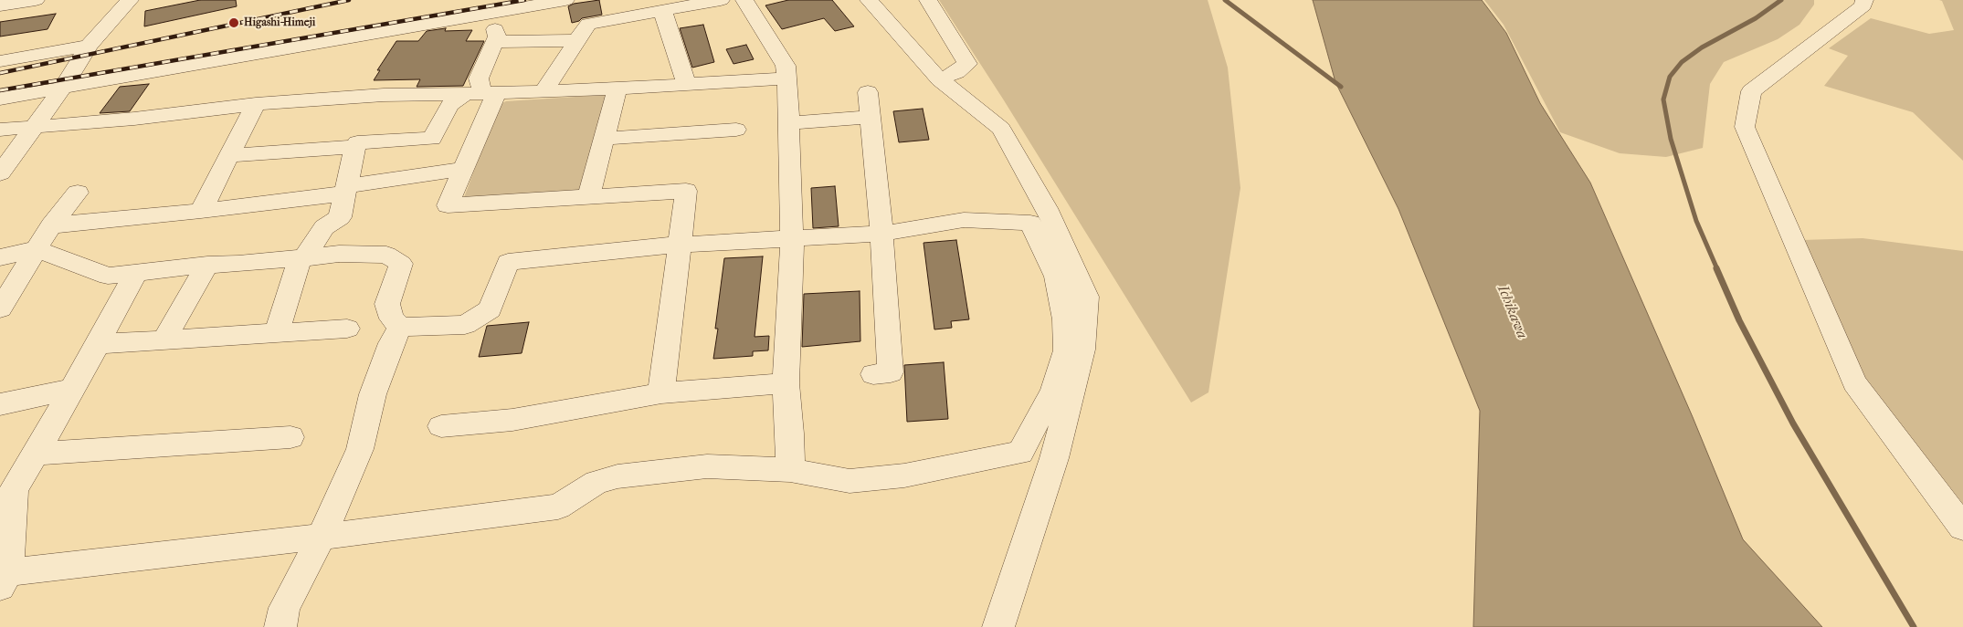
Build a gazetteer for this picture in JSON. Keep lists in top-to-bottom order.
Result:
{
  "water": ["Ichikawa"],
  "places": ["Higashi-Himeji"]
}
